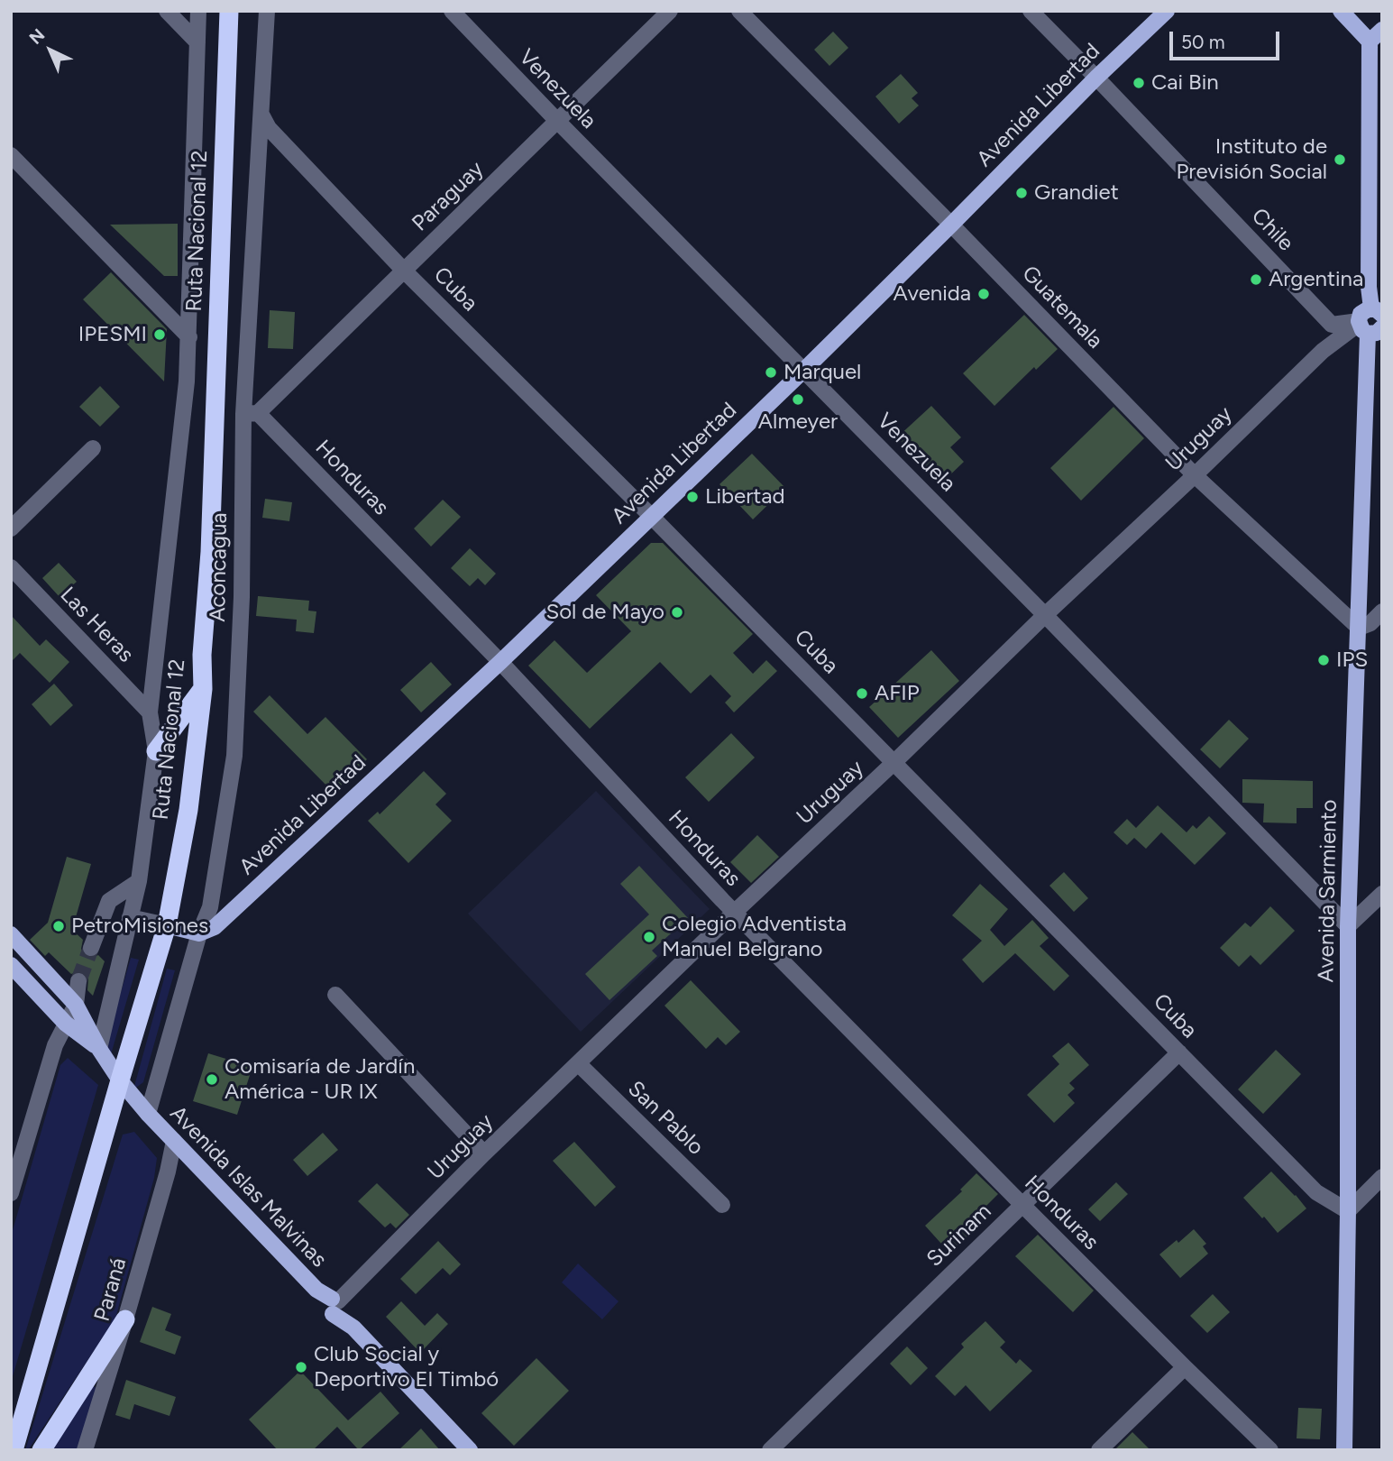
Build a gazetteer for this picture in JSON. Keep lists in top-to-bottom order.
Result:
{
  "streets": {
    "highway": ["Ruta Nacional 12"],
    "main road": ["Avenida Libertad", "Avenida Sarmiento", "Avenida Islas Malvinas"],
    "street": [
      "Venezuela",
      "Paraguay",
      "Chile",
      "Cuba",
      "Guatemala",
      "Uruguay",
      "Honduras",
      "Aconcagua",
      "Las Heras",
      "San Pablo",
      "Surinam",
      "Paraná"
    ]
  },
  "crossings": [
    ["Venezuela", "Avenida Libertad"],
    ["Venezuela", "Paraguay"],
    ["Venezuela", "Uruguay"],
    ["Venezuela", "Avenida Sarmiento"],
    ["Avenida Libertad", "Chile"],
    ["Avenida Libertad", "Cuba"],
    ["Avenida Libertad", "Guatemala"],
    ["Avenida Libertad", "Honduras"],
    ["Avenida Libertad", "Aconcagua"],
    ["Paraguay", "Cuba"],
    ["Paraguay", "Honduras"],
    ["Paraguay", "Aconcagua"],
    ["Chile", "Uruguay"],
    ["Chile", "Avenida Sarmiento"],
    ["Ruta Nacional 12", "Avenida Islas Malvinas"],
    ["Cuba", "Uruguay"],
    ["Cuba", "Aconcagua"],
    ["Cuba", "Avenida Sarmiento"],
    ["Cuba", "Surinam"],
    ["Guatemala", "Uruguay"],
    ["Guatemala", "Avenida Sarmiento"],
    ["Uruguay", "Honduras"],
    ["Uruguay", "Avenida Sarmiento"],
    ["Uruguay", "San Pablo"],
    ["Uruguay", "Avenida Islas Malvinas"],
    ["Honduras", "Aconcagua"],
    ["Honduras", "Surinam"],
    ["Aconcagua", "Avenida Islas Malvinas"],
    ["Avenida Islas Malvinas", "Paraná"]
  ],
  "places": [
    "Cai Bin",
    "Instituto de Previsión Social",
    "Grandiet",
    "Argentina",
    "Avenida",
    "IPESMI",
    "Marquel",
    "Almeyer",
    "Libertad",
    "Sol de Mayo",
    "IPS",
    "AFIP",
    "PetroMisiones",
    "Colegio Adventista Manuel Belgrano",
    "Comisaría de Jardín América - UR IX",
    "Club Social y Deportivo El Timbó"
  ],
  "scale_bar": "50 m",
  "north": "top left"
}
